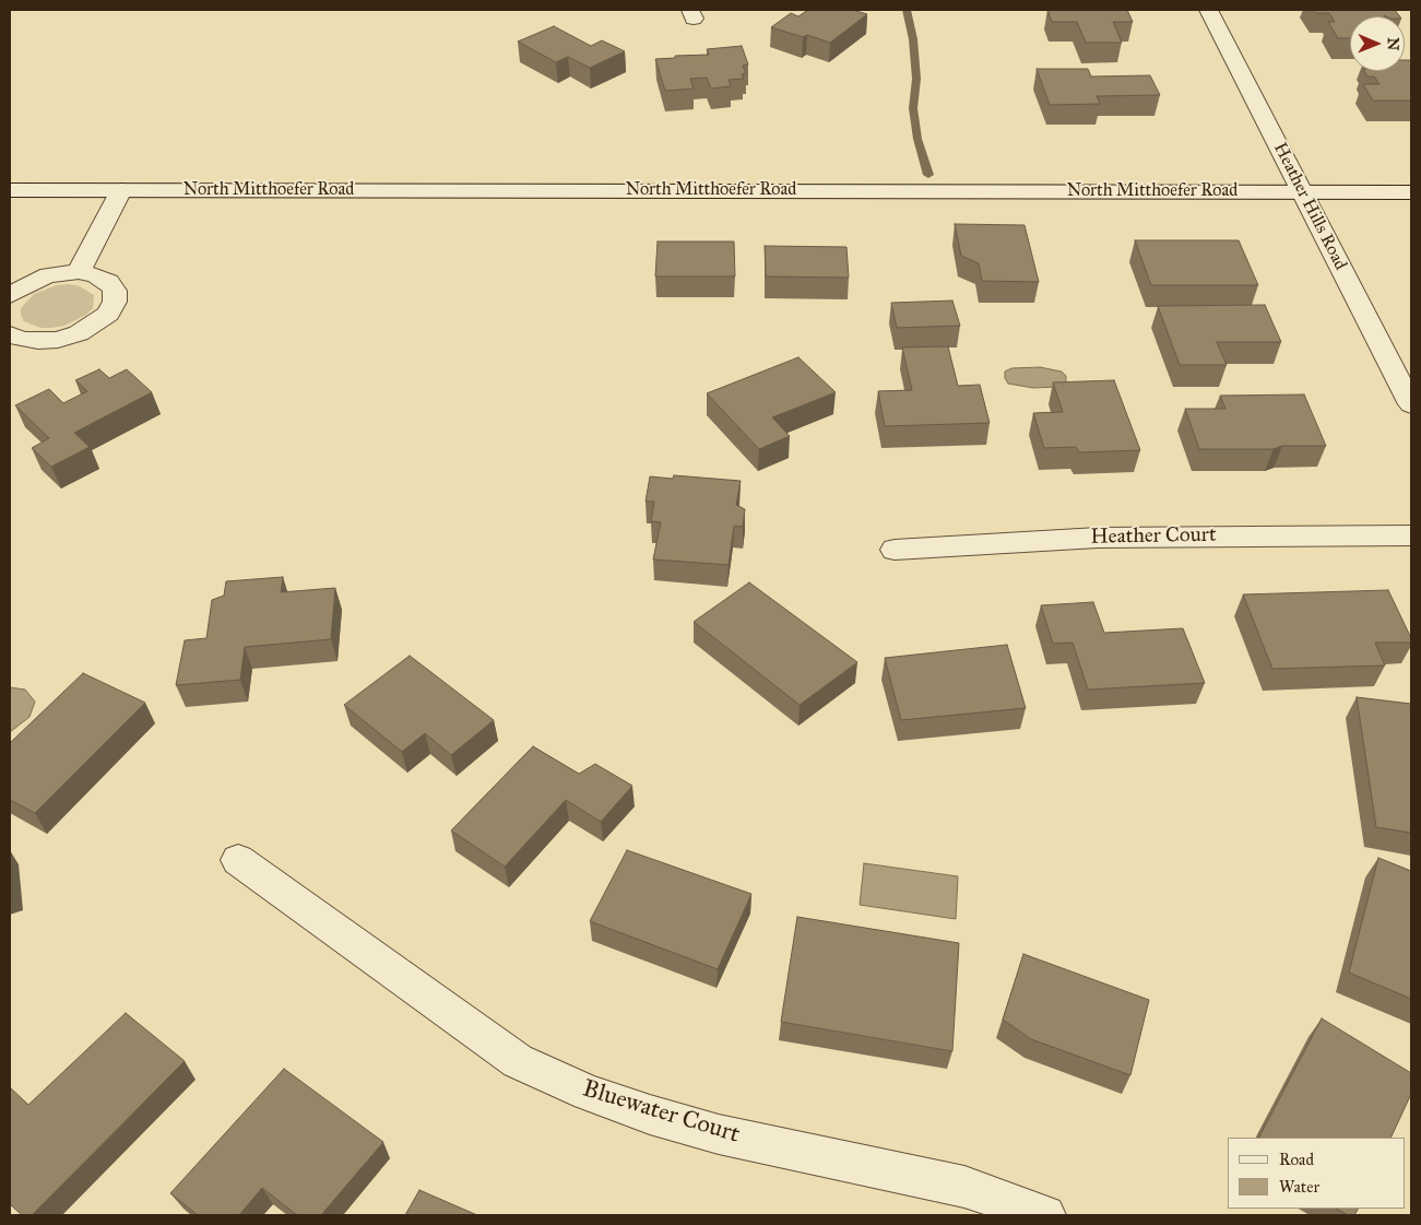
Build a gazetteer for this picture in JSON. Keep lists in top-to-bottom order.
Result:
{
  "streets": {
    "street": [
      "North Mitthoefer Road",
      "Heather Hills Road",
      "Heather Court",
      "Bluewater Court"
    ]
  },
  "crossings": [
    ["North Mitthoefer Road", "Heather Hills Road"]
  ],
  "legend": ["Road", "Water"],
  "north": "right"
}
